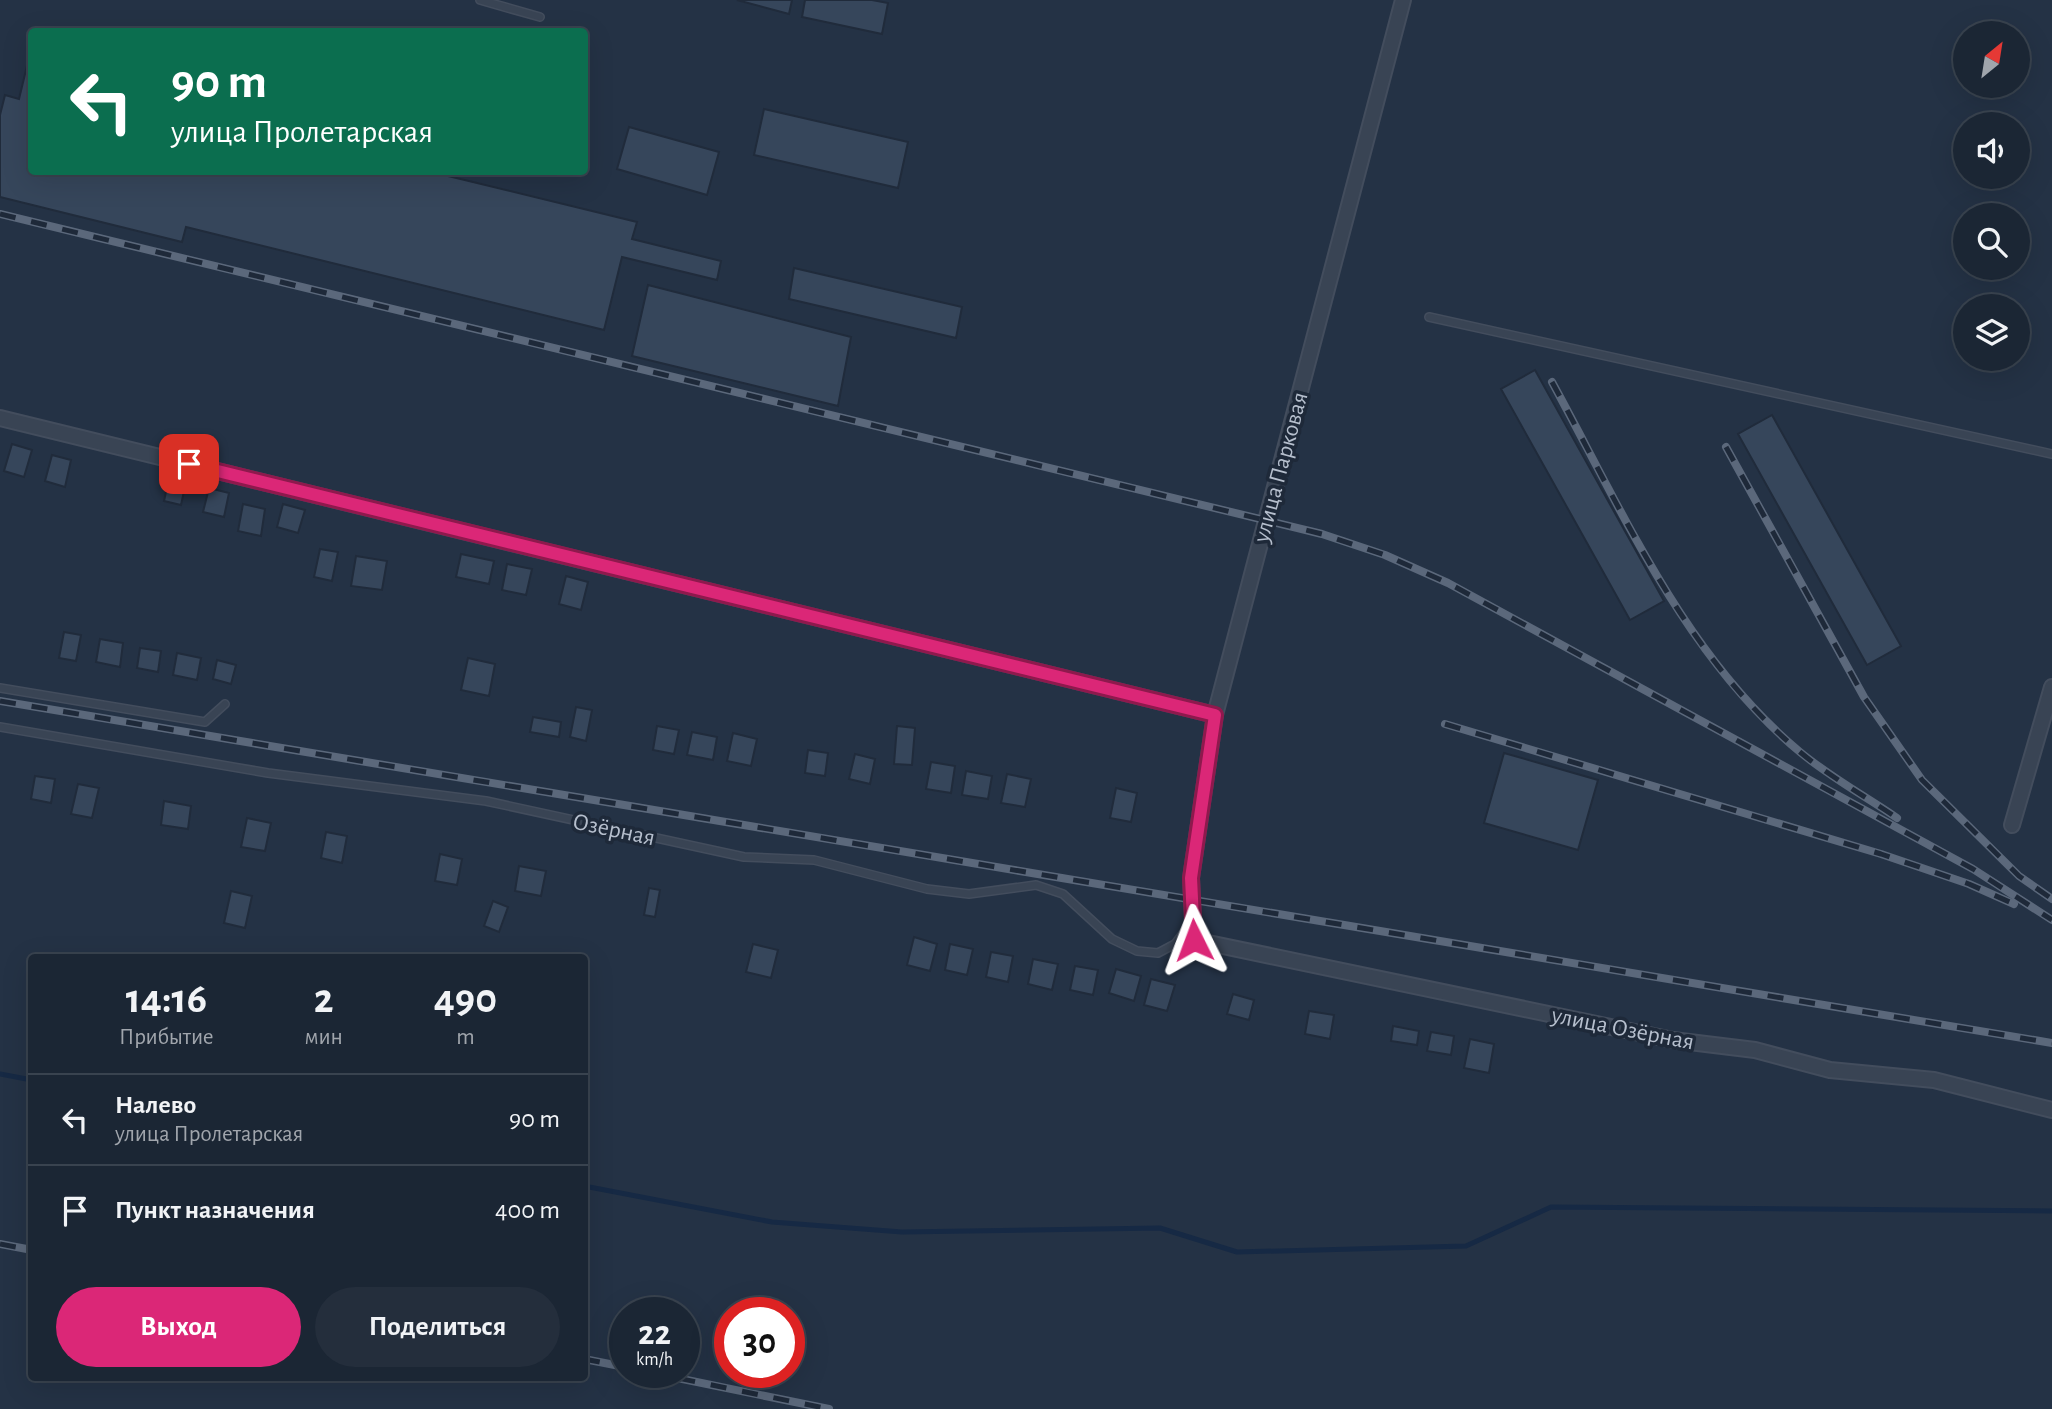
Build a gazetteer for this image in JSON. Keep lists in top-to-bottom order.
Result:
{
  "streets": {
    "street": ["улица Парковая", "улица Озёрная"],
    "lane": ["Озёрная"]
  },
  "crossings": [
    ["улица Парковая", "Озёрная"],
    ["улица Парковая", "улица Озёрная"]
  ],
  "north": "top right",
  "page": {
    "turn": ["90 m", "улица Пролетарская"],
    "eta": [
      "14:16",
      "Прибытие",
      "2",
      "мин",
      "490",
      "m"
    ],
    "list": [
      {
        "name": "Налево",
        "note": "улица Пролетарская",
        "value": "90 m"
      },
      {
        "name": "Пункт назначения",
        "value": "400 m"
      }
    ],
    "buttons": ["Выход", "Поделиться"],
    "speed": "22 km/h",
    "limit": "30"
  }
}
